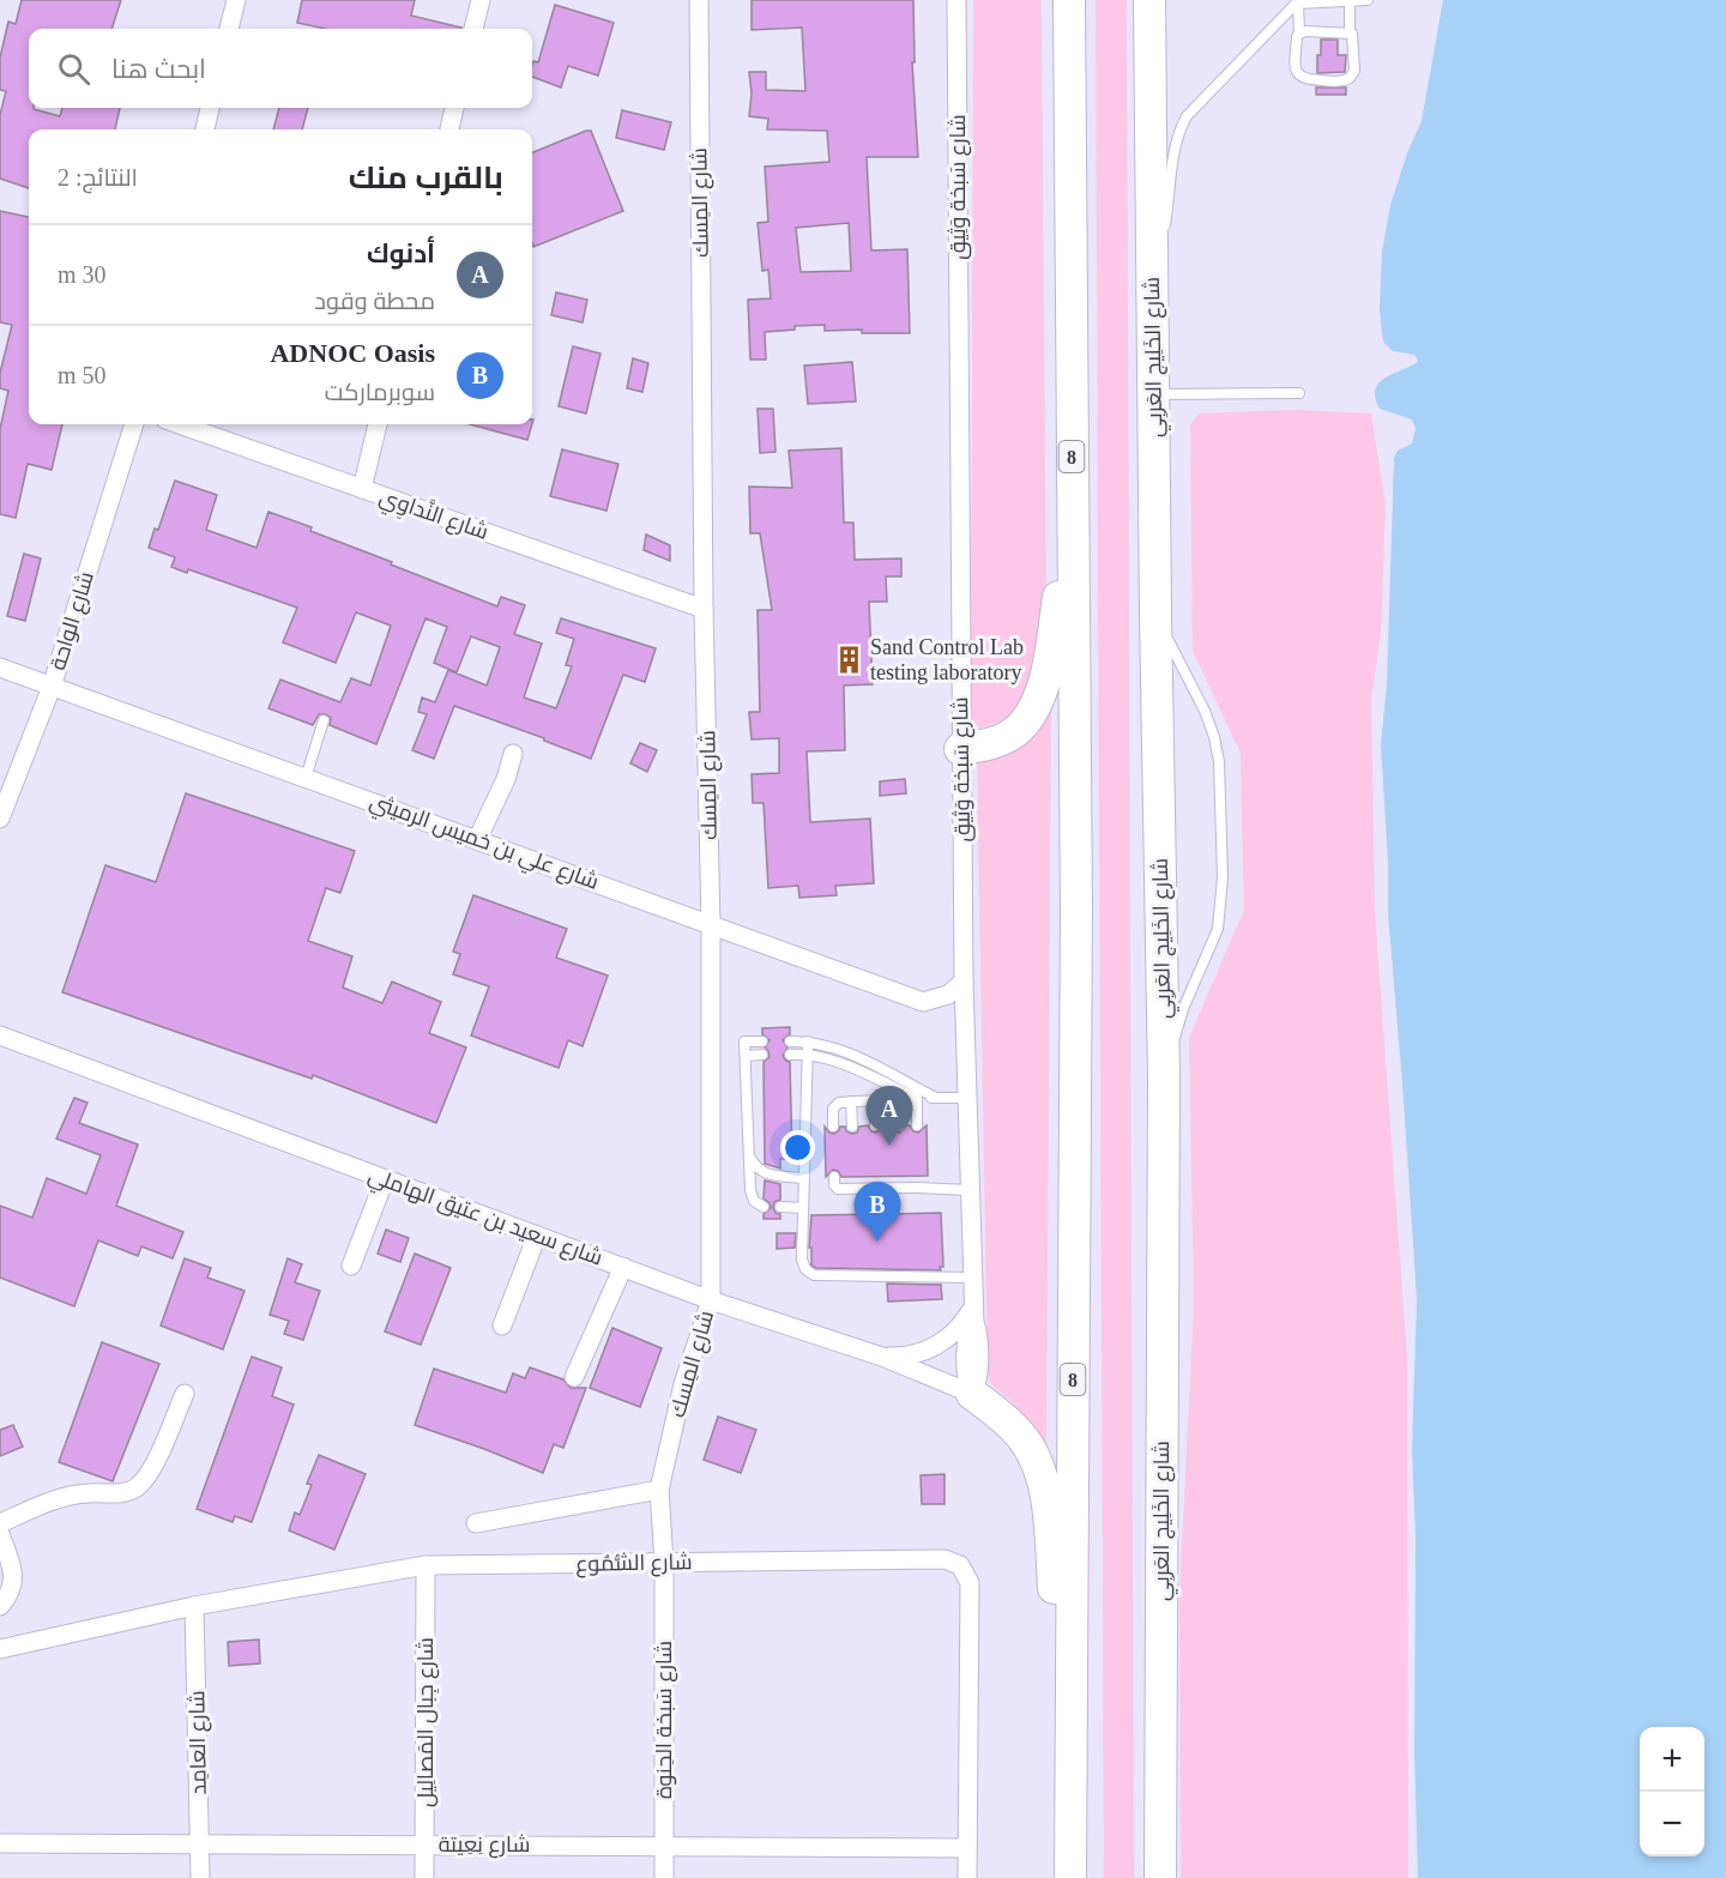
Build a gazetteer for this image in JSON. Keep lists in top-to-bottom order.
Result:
{
  "streets": {
    "highway": ["شارع الخَلِيج العَربِي", "8"],
    "street": [
      "شارع سَبخة وَثِيق",
      "شارع المِسك",
      "شارع النَّداوِي",
      "شارع الواحة",
      "شارع علي بن خميس الرميثي",
      "شارع سعيد بن عتيق الهاملي",
      "شارع الشُّمُوع",
      "شارع سَبخة الحِنوة",
      "شارع جِبال المَصالِيل",
      "شارع العامِد",
      "شارع نِعِيتة"
    ]
  },
  "crossings": [
    ["شارع سَبخة وَثِيق", "شارع علي بن خميس الرميثي"],
    ["شارع سَبخة وَثِيق", "شارع سعيد بن عتيق الهاملي"],
    ["شارع المِسك", "شارع النَّداوِي"],
    ["شارع المِسك", "شارع علي بن خميس الرميثي"],
    ["شارع المِسك", "شارع سعيد بن عتيق الهاملي"],
    ["شارع المِسك", "شارع الشُّمُوع"],
    ["شارع المِسك", "شارع سَبخة الحِنوة"],
    ["شارع الواحة", "شارع علي بن خميس الرميثي"],
    ["شارع الشُّمُوع", "شارع سَبخة الحِنوة"],
    ["شارع الشُّمُوع", "شارع جِبال المَصالِيل"],
    ["شارع الشُّمُوع", "شارع العامِد"],
    ["شارع الشُّمُوع", "شارع نِعِيتة"],
    ["شارع سَبخة الحِنوة", "شارع نِعِيتة"],
    ["شارع جِبال المَصالِيل", "شارع نِعِيتة"],
    ["شارع العامِد", "شارع نِعِيتة"]
  ],
  "places": {
    "building": ["Sand Control Lab testing laboratory"]
  },
  "page": {
    "search": "ابحث هنا",
    "heading": ["بالقرب منك", "النتائج: 2"],
    "list": [
      {
        "mark": "A",
        "name": "أدنوك",
        "note": "محطة وقود",
        "value": "30 m"
      },
      {
        "mark": "B",
        "name": "ADNOC Oasis",
        "note": "سوبرماركت",
        "value": "50 m"
      }
    ],
    "pins": ["A", "B"],
    "map_buttons": ["+", "−"]
  }
}
